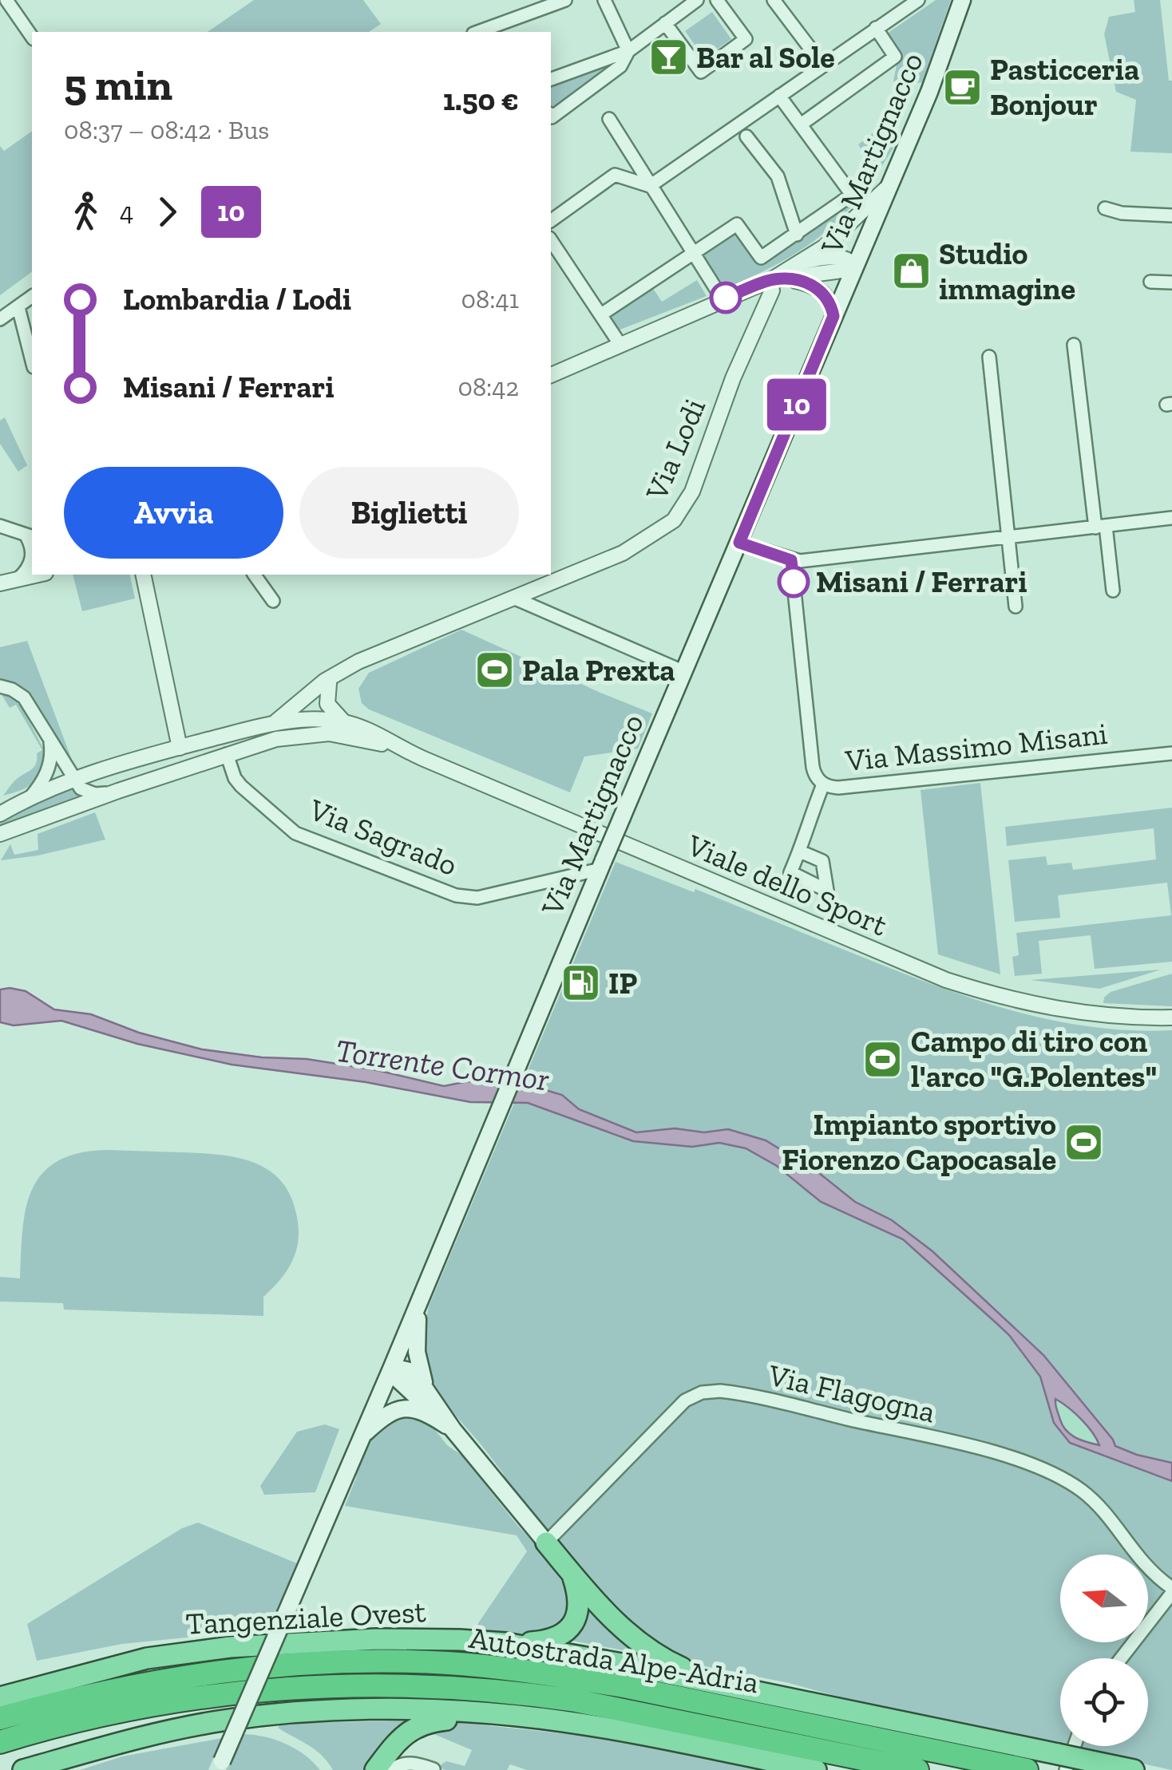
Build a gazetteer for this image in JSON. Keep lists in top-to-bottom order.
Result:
{
  "streets": {
    "highway": ["Tangenziale Ovest", "Autostrada Alpe-Adria"],
    "main road": ["Via Martignacco"],
    "street": [
      "Via Lodi",
      "Via Massimo Misani",
      "Via Sagrado",
      "Viale dello Sport",
      "Via Flagogna"
    ]
  },
  "crossings": [
    ["Via Martignacco", "Via Sagrado"],
    ["Via Martignacco", "Via Flagogna"],
    ["Via Lodi", "Viale dello Sport"],
    ["Via Sagrado", "Viale dello Sport"]
  ],
  "water": ["Torrente Cormor"],
  "places": {
    "bar": ["Bar al Sole"],
    "cafe": ["Pasticceria Bonjour"],
    "shop": ["Studio immagine"],
    "other": ["Misani / Ferrari"],
    "sports": ["Pala Prexta", "Campo di tiro con l'arco \"G.Polentes\"", "Impianto sportivo Fiorenzo Capocasale"],
    "fuel station": ["IP"]
  },
  "lines": ["bus line 10"],
  "north": "left",
  "page": {
    "on_map": "10",
    "heading": ["5 min", "08:37 – 08:42 · Bus", "1.50 €"],
    "legs": ["4", "10"],
    "list": [
      {
        "name": "Lombardia / Lodi",
        "value": "08:41"
      },
      {
        "name": "Misani / Ferrari",
        "value": "08:42"
      }
    ],
    "buttons": ["Avvia", "Biglietti"]
  }
}
